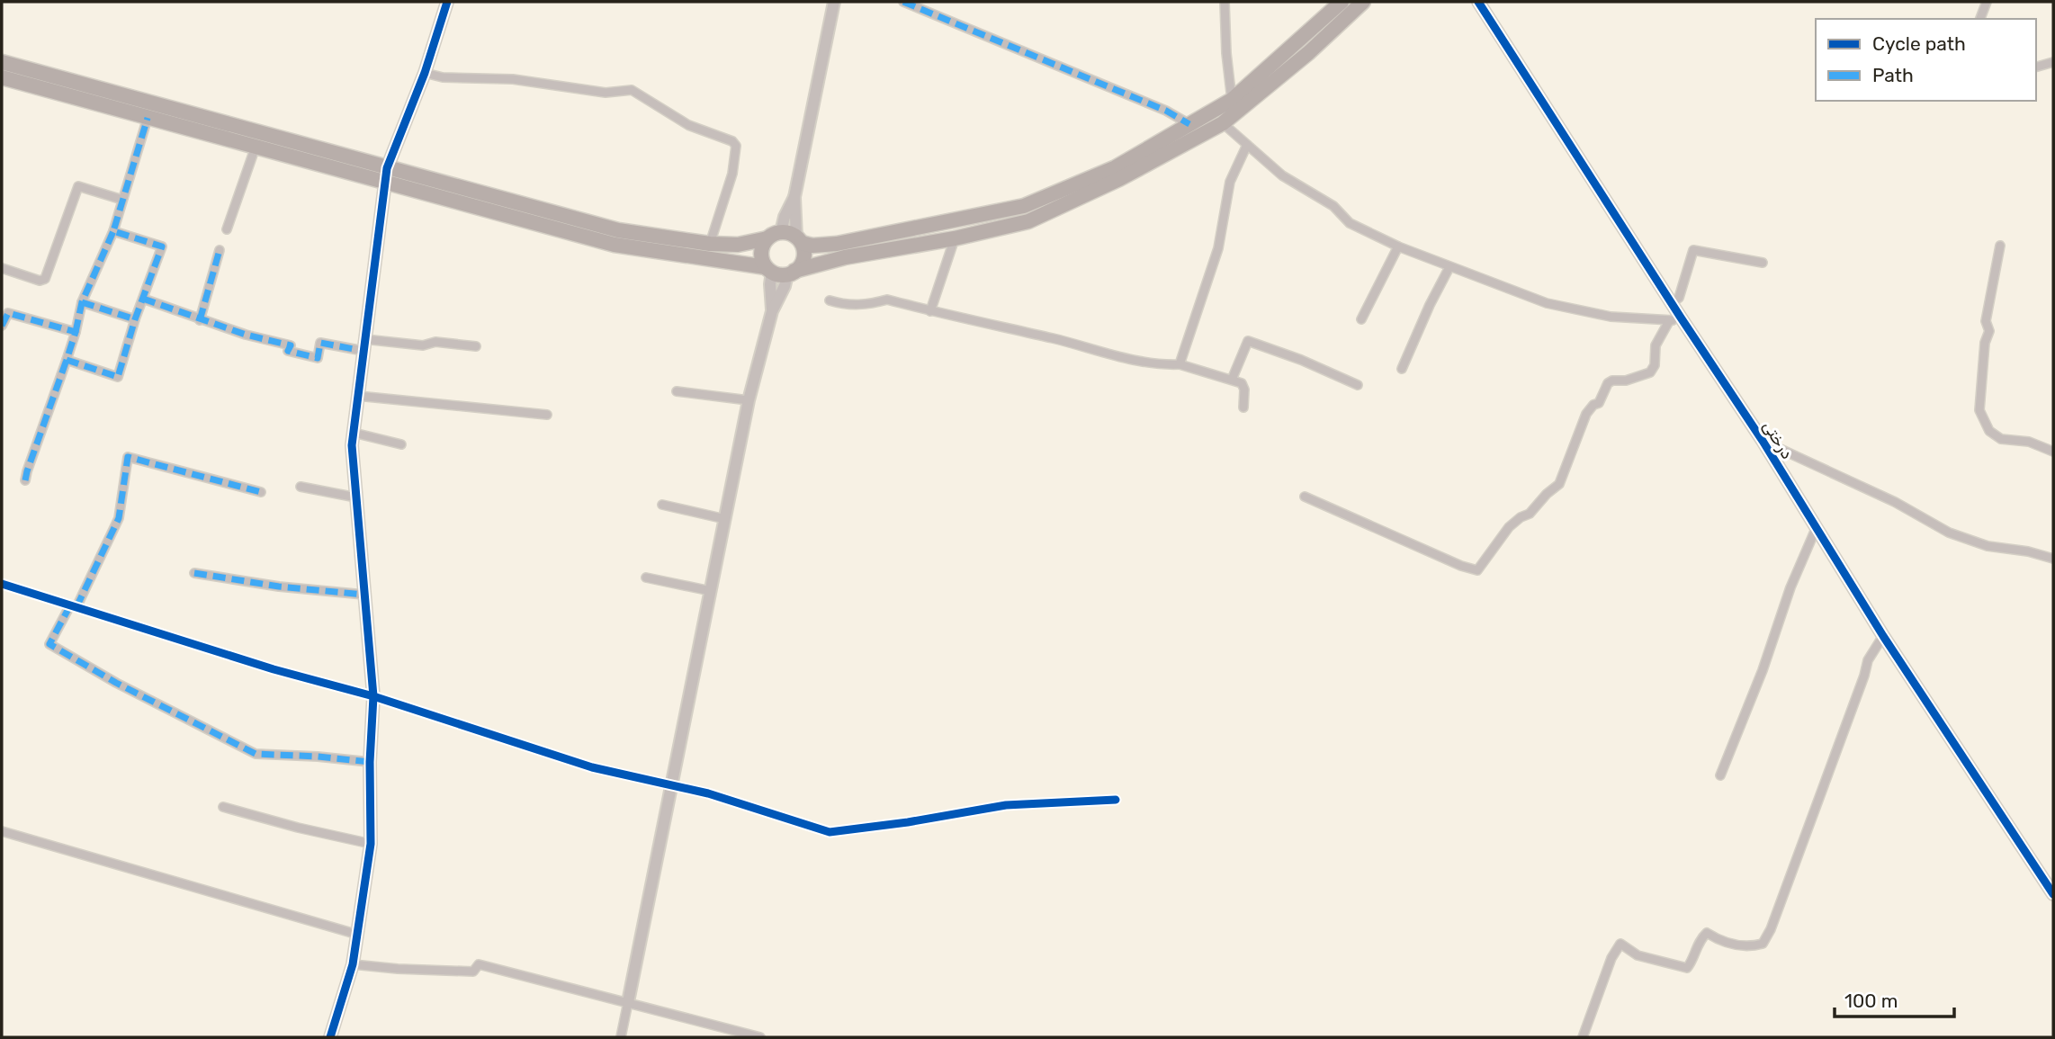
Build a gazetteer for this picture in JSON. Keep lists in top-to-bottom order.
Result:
{
  "streets": {
    "street": ["درختی"]
  },
  "legend": ["Cycle path", "Path"],
  "scale_bar": "100 m"
}
